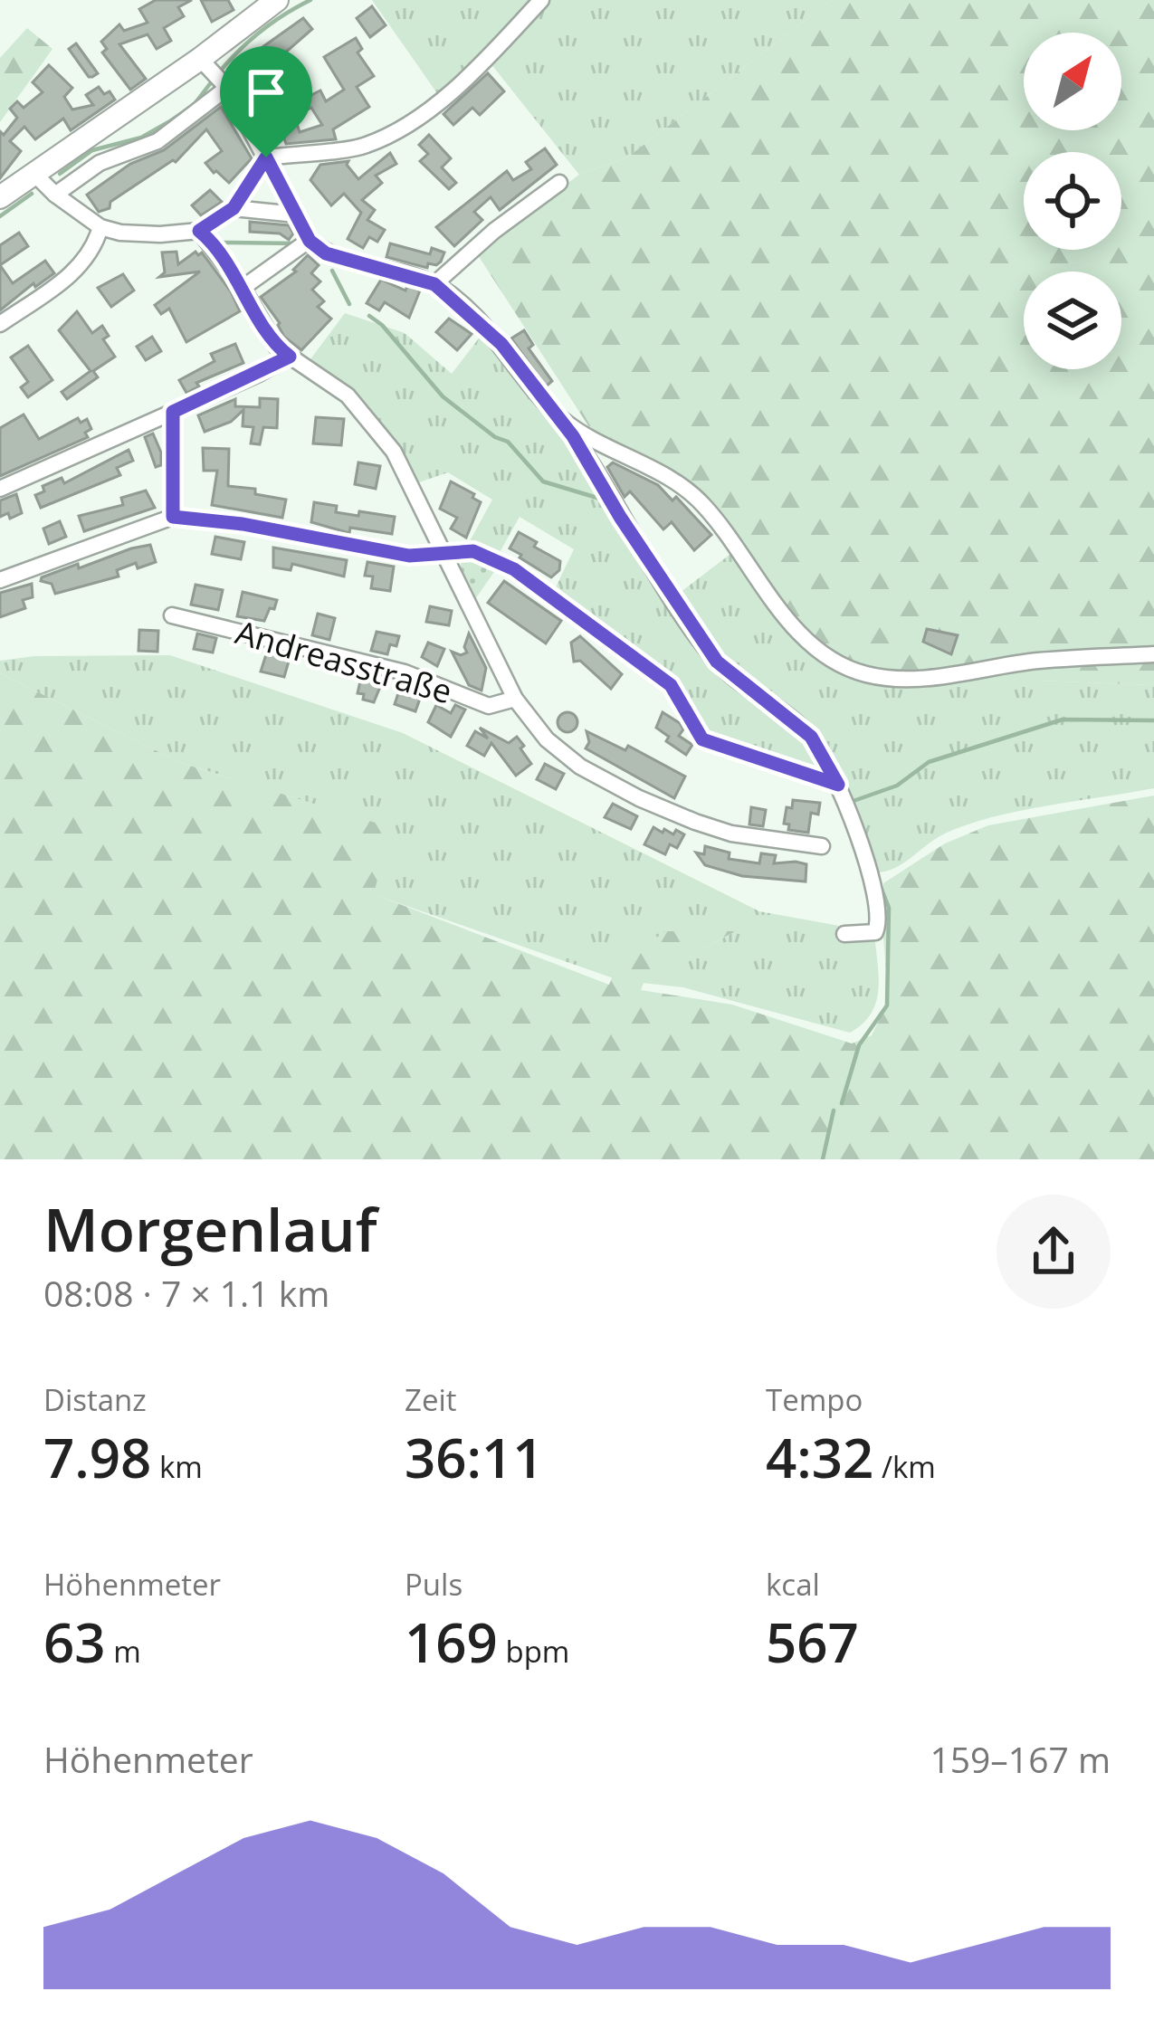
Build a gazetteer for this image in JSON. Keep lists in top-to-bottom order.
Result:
{
  "streets": {
    "street": ["Andreasstraße"]
  },
  "north": "top right",
  "page": {
    "heading": ["Morgenlauf", "08:08 · 7 × 1.1 km"],
    "stats": [
      ["Distanz", "7.98 km"],
      ["Zeit", "36:11"],
      ["Tempo", "4:32 /km"],
      ["Höhenmeter", "63 m"],
      ["Puls", "169 bpm"],
      ["kcal", "567"]
    ],
    "chart": ["Höhenmeter", "159–167 m"]
  }
}
